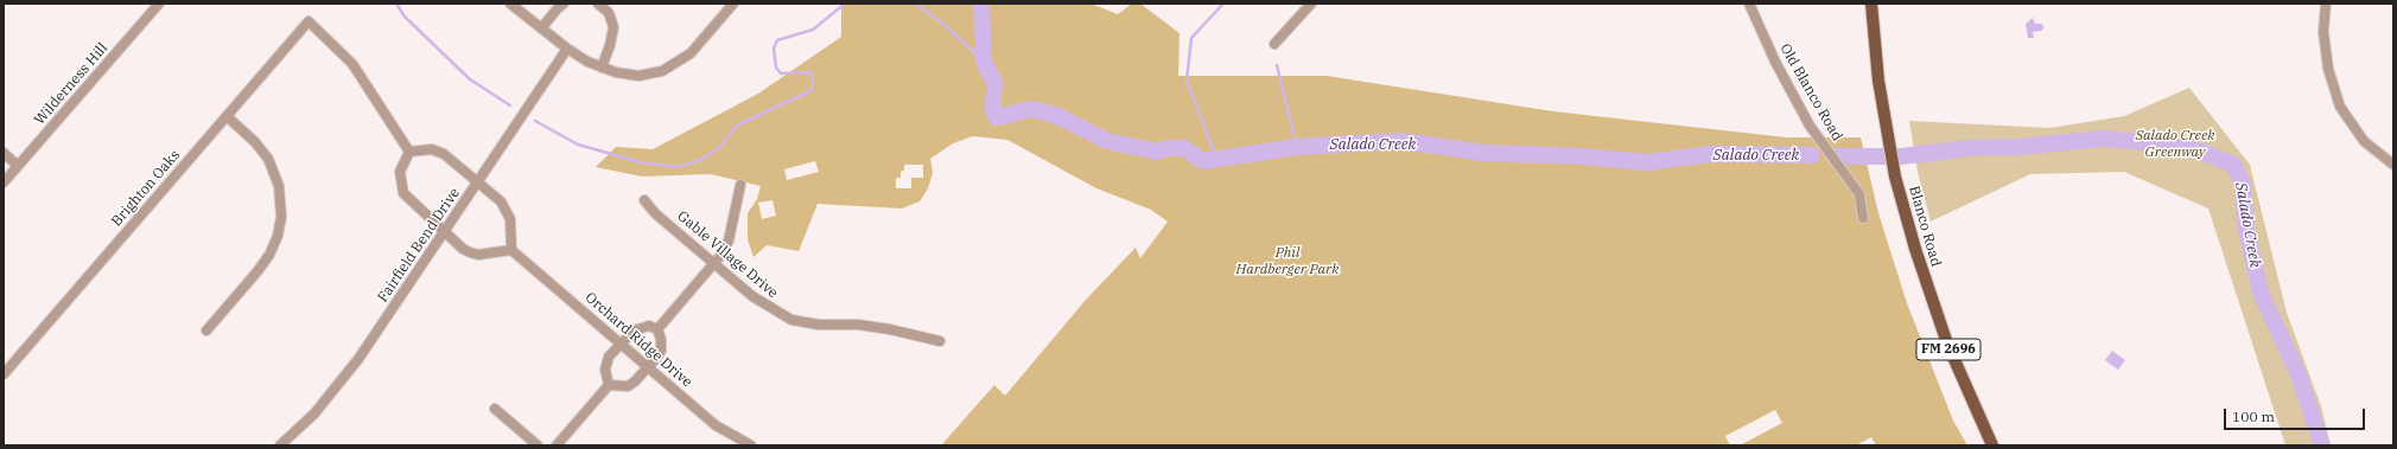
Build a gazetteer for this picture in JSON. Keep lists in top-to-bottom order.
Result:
{
  "streets": {
    "main road": ["Blanco Road", "FM 2696"],
    "street": [
      "Wilderness Hill",
      "Old Blanco Road",
      "Brighton Oaks",
      "Fairfield Bend Drive",
      "Gable Village Drive",
      "Orchard Ridge Drive"
    ]
  },
  "water": ["Salado Creek"],
  "parks": ["Salado Creek Greenway", "Phil Hardberger Park"],
  "scale_bar": "100 m"
}
